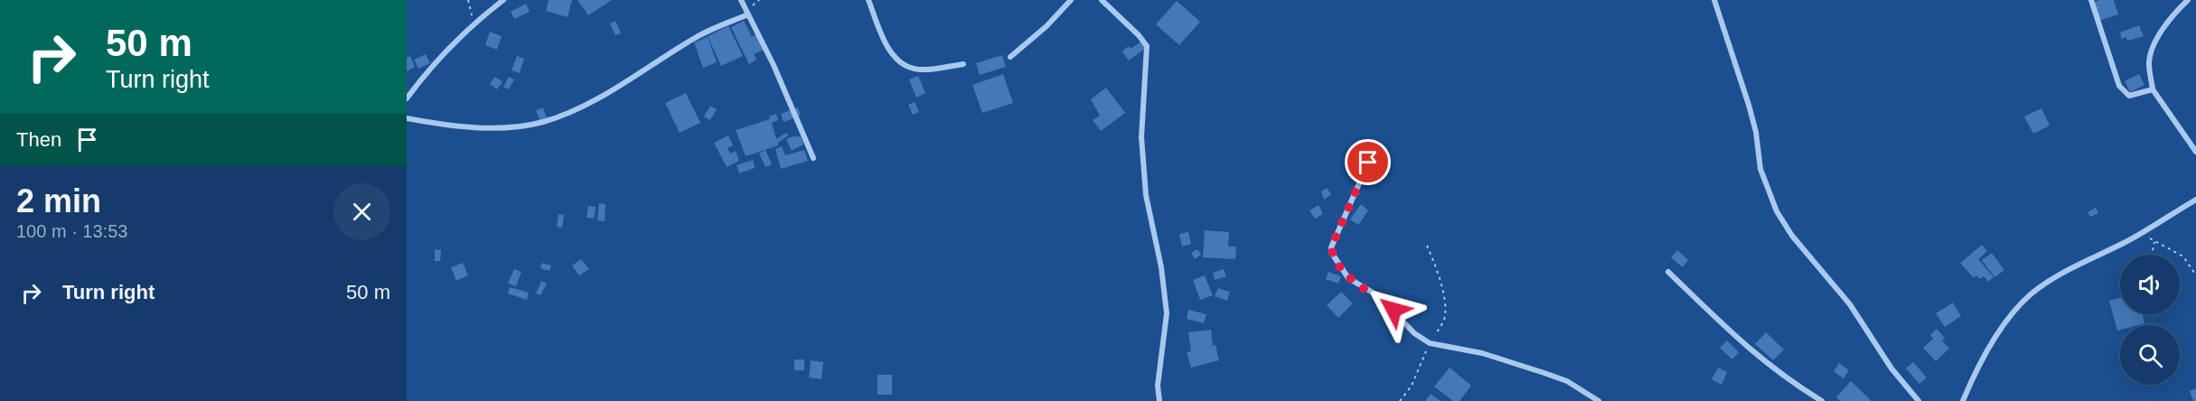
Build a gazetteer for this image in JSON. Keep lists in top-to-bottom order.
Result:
{
  "page": {
    "turn": ["50 m", "Turn right"],
    "then": "Then",
    "heading": ["2 min", "100 m · 13:53"],
    "list": [
      {
        "name": "Turn right",
        "value": "50 m"
      }
    ]
  }
}
